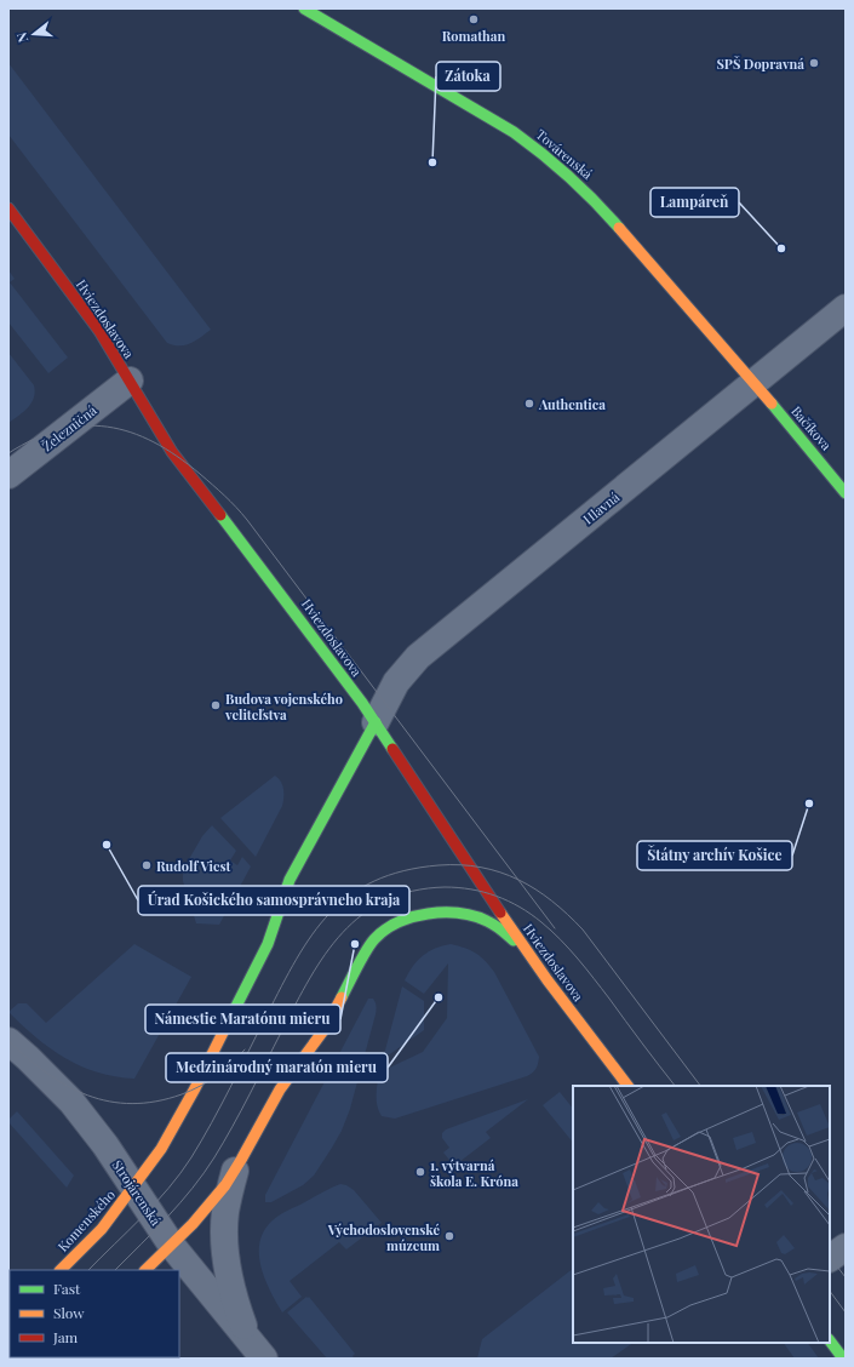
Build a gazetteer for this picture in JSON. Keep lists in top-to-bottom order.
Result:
{
  "streets": {
    "street": [
      "Továrenská",
      "Hviezdoslavova",
      "Železničná",
      "Bačíkova",
      "Hlavná",
      "Strojárenská",
      "Komenského"
    ]
  },
  "crossings": [
    ["Továrenská", "Bačíkova"],
    ["Továrenská", "Hlavná"],
    ["Hviezdoslavova", "Železničná"],
    ["Hviezdoslavova", "Hlavná"],
    ["Hviezdoslavova", "Komenského"],
    ["Bačíkova", "Hlavná"],
    ["Hlavná", "Komenského"],
    ["Strojárenská", "Komenského"]
  ],
  "places": [
    "Romathan",
    "SPŠ Dopravná",
    "Zátoka",
    "Lampáreň",
    "Authentica",
    "Budova vojenského veliteľstva",
    "Štátny archív Košice",
    "Úrad Košického samosprávneho kraja",
    "Rudolf Viest",
    "Námestie Maratónu mieru",
    "Medzinárodný maratón mieru",
    "1. výtvarná škola E. Króna",
    "Východoslovenské múzeum"
  ],
  "legend": ["Fast", "Slow", "Jam"],
  "north": "left"
}
